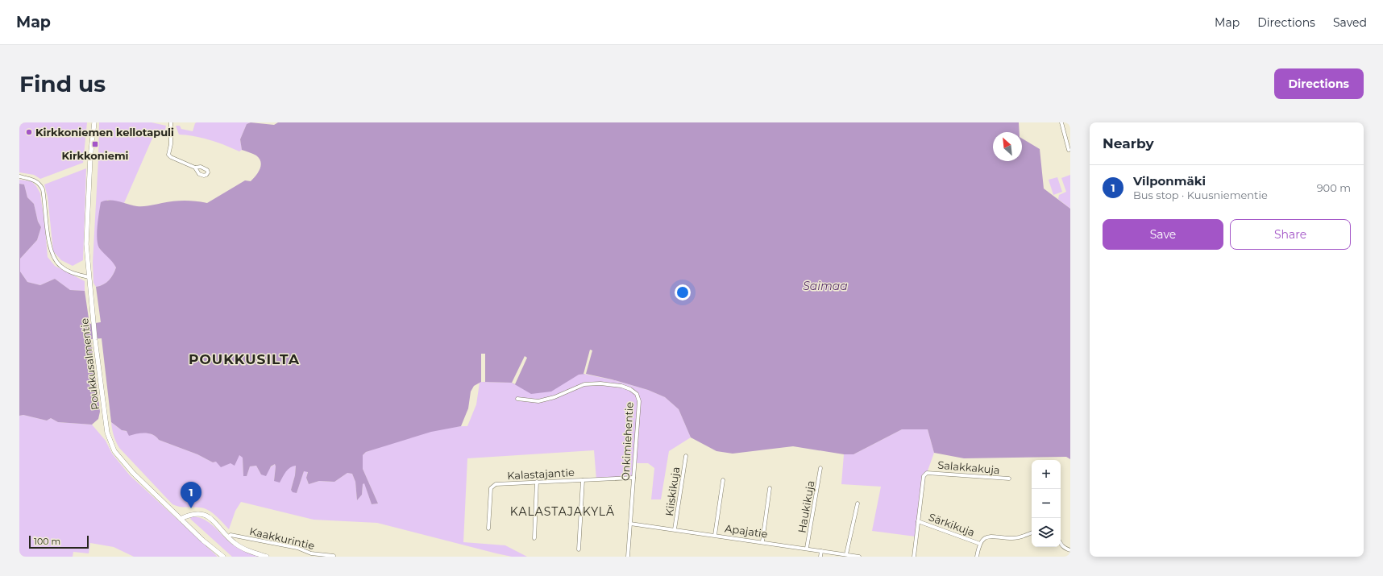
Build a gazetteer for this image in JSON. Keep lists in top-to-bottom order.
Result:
{
  "streets": {
    "street": [
      "Poukkusalmentie",
      "Onkimiehentie",
      "Salakkakuja",
      "Kalastajantie",
      "Kiiskikuja",
      "Haukikuja",
      "Särkikuja",
      "Apajatie",
      "Kaakkurintie"
    ]
  },
  "crossings": [
    ["Onkimiehentie", "Kalastajantie"],
    ["Onkimiehentie", "Apajatie"],
    ["Salakkakuja", "Särkikuja"],
    ["Kiiskikuja", "Apajatie"],
    ["Haukikuja", "Apajatie"]
  ],
  "districts": ["POUKKUSILTA", "KALASTAJAKYLÄ"],
  "water": ["Saimaa"],
  "places": {
    "other": ["Kirkkoniemen kellotapuli"],
    "transit": ["Kirkkoniemi"]
  },
  "scale_bar": "100 m",
  "north": "top left",
  "page": {
    "header": "Map",
    "nav": ["Map", "Directions", "Saved"],
    "buttons": [
      "Directions",
      ["Save", "Share"]
    ],
    "title": "Find us",
    "heading": "Nearby",
    "list": [
      {
        "mark": "1",
        "name": "Vilponmäki",
        "note": "Bus stop · Kuusniementie",
        "value": "900 m"
      }
    ],
    "map_buttons": ["+", "−"],
    "pins": "1",
    "scale": "100 m"
  }
}
